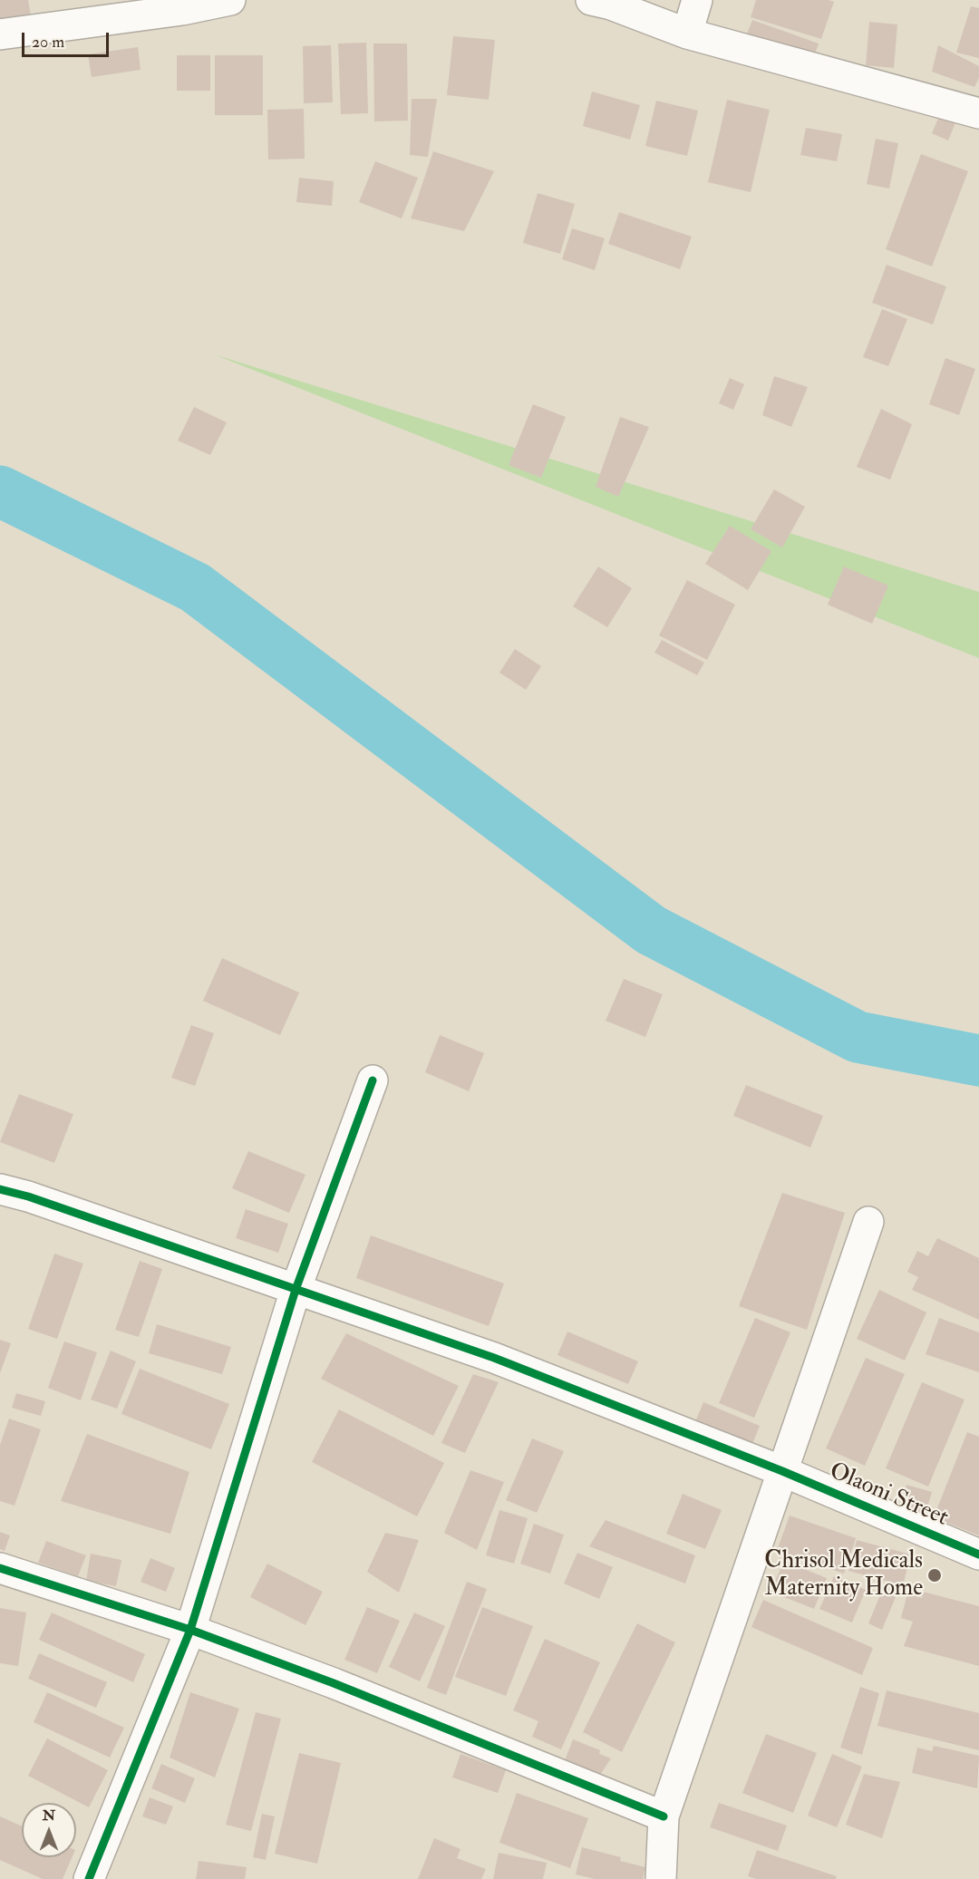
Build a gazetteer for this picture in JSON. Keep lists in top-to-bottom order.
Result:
{
  "streets": {
    "street": ["Olaoni Street"]
  },
  "places": ["Chrisol Medicals Maternity Home"],
  "scale_bar": "20 m",
  "north": "top"
}
